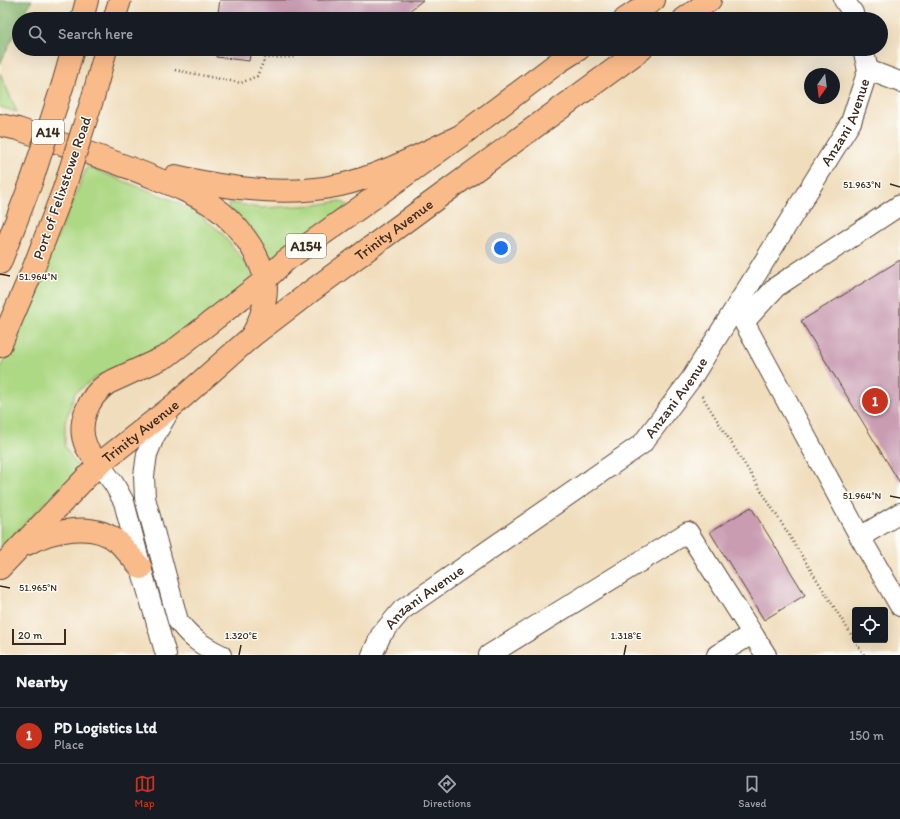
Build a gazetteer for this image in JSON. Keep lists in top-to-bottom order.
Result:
{
  "streets": {
    "main road": [
      "A14",
      "Port of Felixstowe Road",
      "Trinity Avenue",
      "A154"
    ],
    "street": ["Anzani Avenue"]
  },
  "scale_bar": "20 m",
  "north": "bottom",
  "page": {
    "search": "Search here",
    "pins": "1",
    "scale": "20 m",
    "heading": "Nearby",
    "list": [
      {
        "mark": "1",
        "name": "PD Logistics Ltd",
        "note": "Place",
        "value": "150 m"
      }
    ],
    "nav": ["Map", "Directions", "Saved"]
  },
  "coordinates": [
    "51.963°N",
    "51.964°N",
    "51.965°N",
    "1.320°E",
    "1.318°E"
  ]
}
